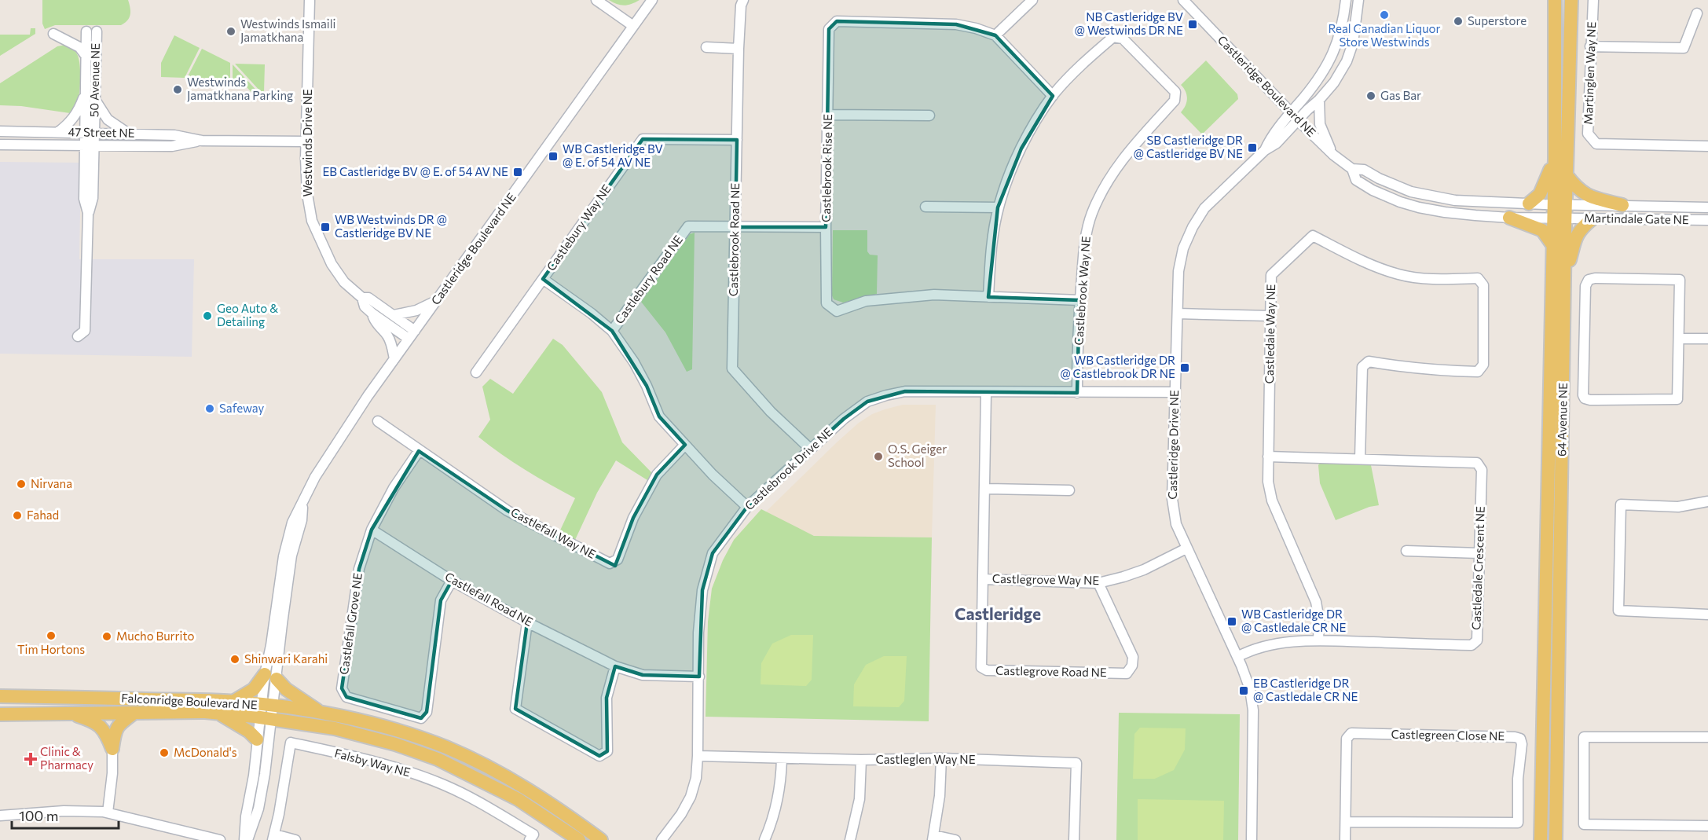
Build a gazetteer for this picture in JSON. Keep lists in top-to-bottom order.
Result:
{
  "streets": {
    "main road": ["64 Avenue NE", "Falconridge Boulevard NE"],
    "street": [
      "Martinglen Way NE",
      "50 Avenue NE",
      "Castleridge Boulevard NE",
      "47 Street NE",
      "Westwinds Drive NE",
      "Castlebrook Rise NE",
      "Martindale Gate NE",
      "Castlebury Way NE",
      "Castlebrook Road NE",
      "Castlebury Road NE",
      "Castlebrook Way NE",
      "Castledale Way NE",
      "Castleridge Drive NE",
      "Castlebrook Drive NE",
      "Castlefall Way NE",
      "Castledale Crescent NE",
      "Castlegrove Way NE",
      "Castlefall Road NE",
      "Castlefall Grove NE",
      "Castlegrove Road NE",
      "Castlegreen Close NE",
      "Castleglen Way NE",
      "Falsby Way NE"
    ]
  },
  "crossings": [
    ["50 Avenue NE", "47 Street NE"],
    ["Castleridge Boulevard NE", "Westwinds Drive NE"],
    ["Castleridge Boulevard NE", "Martindale Gate NE"],
    ["Castleridge Boulevard NE", "64 Avenue NE"],
    ["Castleridge Boulevard NE", "Castleridge Drive NE"],
    ["Castleridge Boulevard NE", "Falconridge Boulevard NE"],
    ["47 Street NE", "Westwinds Drive NE"],
    ["Castlebrook Rise NE", "Castlebury Road NE"],
    ["Castlebrook Rise NE", "Castlebrook Way NE"],
    ["Martindale Gate NE", "64 Avenue NE"],
    ["Castlebury Way NE", "Castlebrook Road NE"],
    ["Castlebury Way NE", "Castlebury Road NE"],
    ["Castlebury Way NE", "Castlebrook Drive NE"],
    ["Castlebury Way NE", "Castlefall Way NE"],
    ["Castlebrook Road NE", "Castlebury Road NE"],
    ["Castlebrook Road NE", "Castlebrook Drive NE"],
    ["Castlebrook Way NE", "Castlebrook Drive NE"],
    ["Castledale Way NE", "Castledale Crescent NE"],
    ["Castleridge Drive NE", "Castlebrook Drive NE"],
    ["Castleridge Drive NE", "Castledale Crescent NE"],
    ["Castleridge Drive NE", "Castlegrove Way NE"],
    ["Castlebrook Drive NE", "Castlefall Road NE"],
    ["Castlebrook Drive NE", "Castlegrove Road NE"],
    ["Castlebrook Drive NE", "Castleglen Way NE"],
    ["Castlegrove Way NE", "Castlegrove Road NE"],
    ["Castlefall Road NE", "Castlefall Grove NE"]
  ],
  "districts": ["Castleridge"],
  "places": {
    "other": [
      "Real Canadian Liquor Store Westwinds",
      "Superstore",
      "Westwinds Ismaili Jamatkhana",
      "Westwinds Jamatkhana Parking",
      "Gas Bar",
      "Geo Auto & Detailing",
      "Safeway",
      "O.S. Geiger School",
      "Nirvana",
      "Fahad",
      "Tim Hortons",
      "Mucho Burrito",
      "Shinwari Karahi",
      "McDonald's"
    ],
    "transit": [
      "NB Castleridge BV @ Westwinds DR NE",
      "SB Castleridge DR @ Castleridge BV NE",
      "WB Castleridge BV @ E. of 54 AV NE",
      "EB Castleridge BV @ E. of 54 AV NE",
      "WB Westwinds DR @ Castleridge BV NE",
      "WB Castleridge DR @ Castlebrook DR NE",
      "WB Castleridge DR @ Castledale CR NE",
      "EB Castleridge DR @ Castledale CR NE"
    ],
    "health": ["Clinic & Pharmacy"]
  },
  "scale_bar": "100 m"
}
